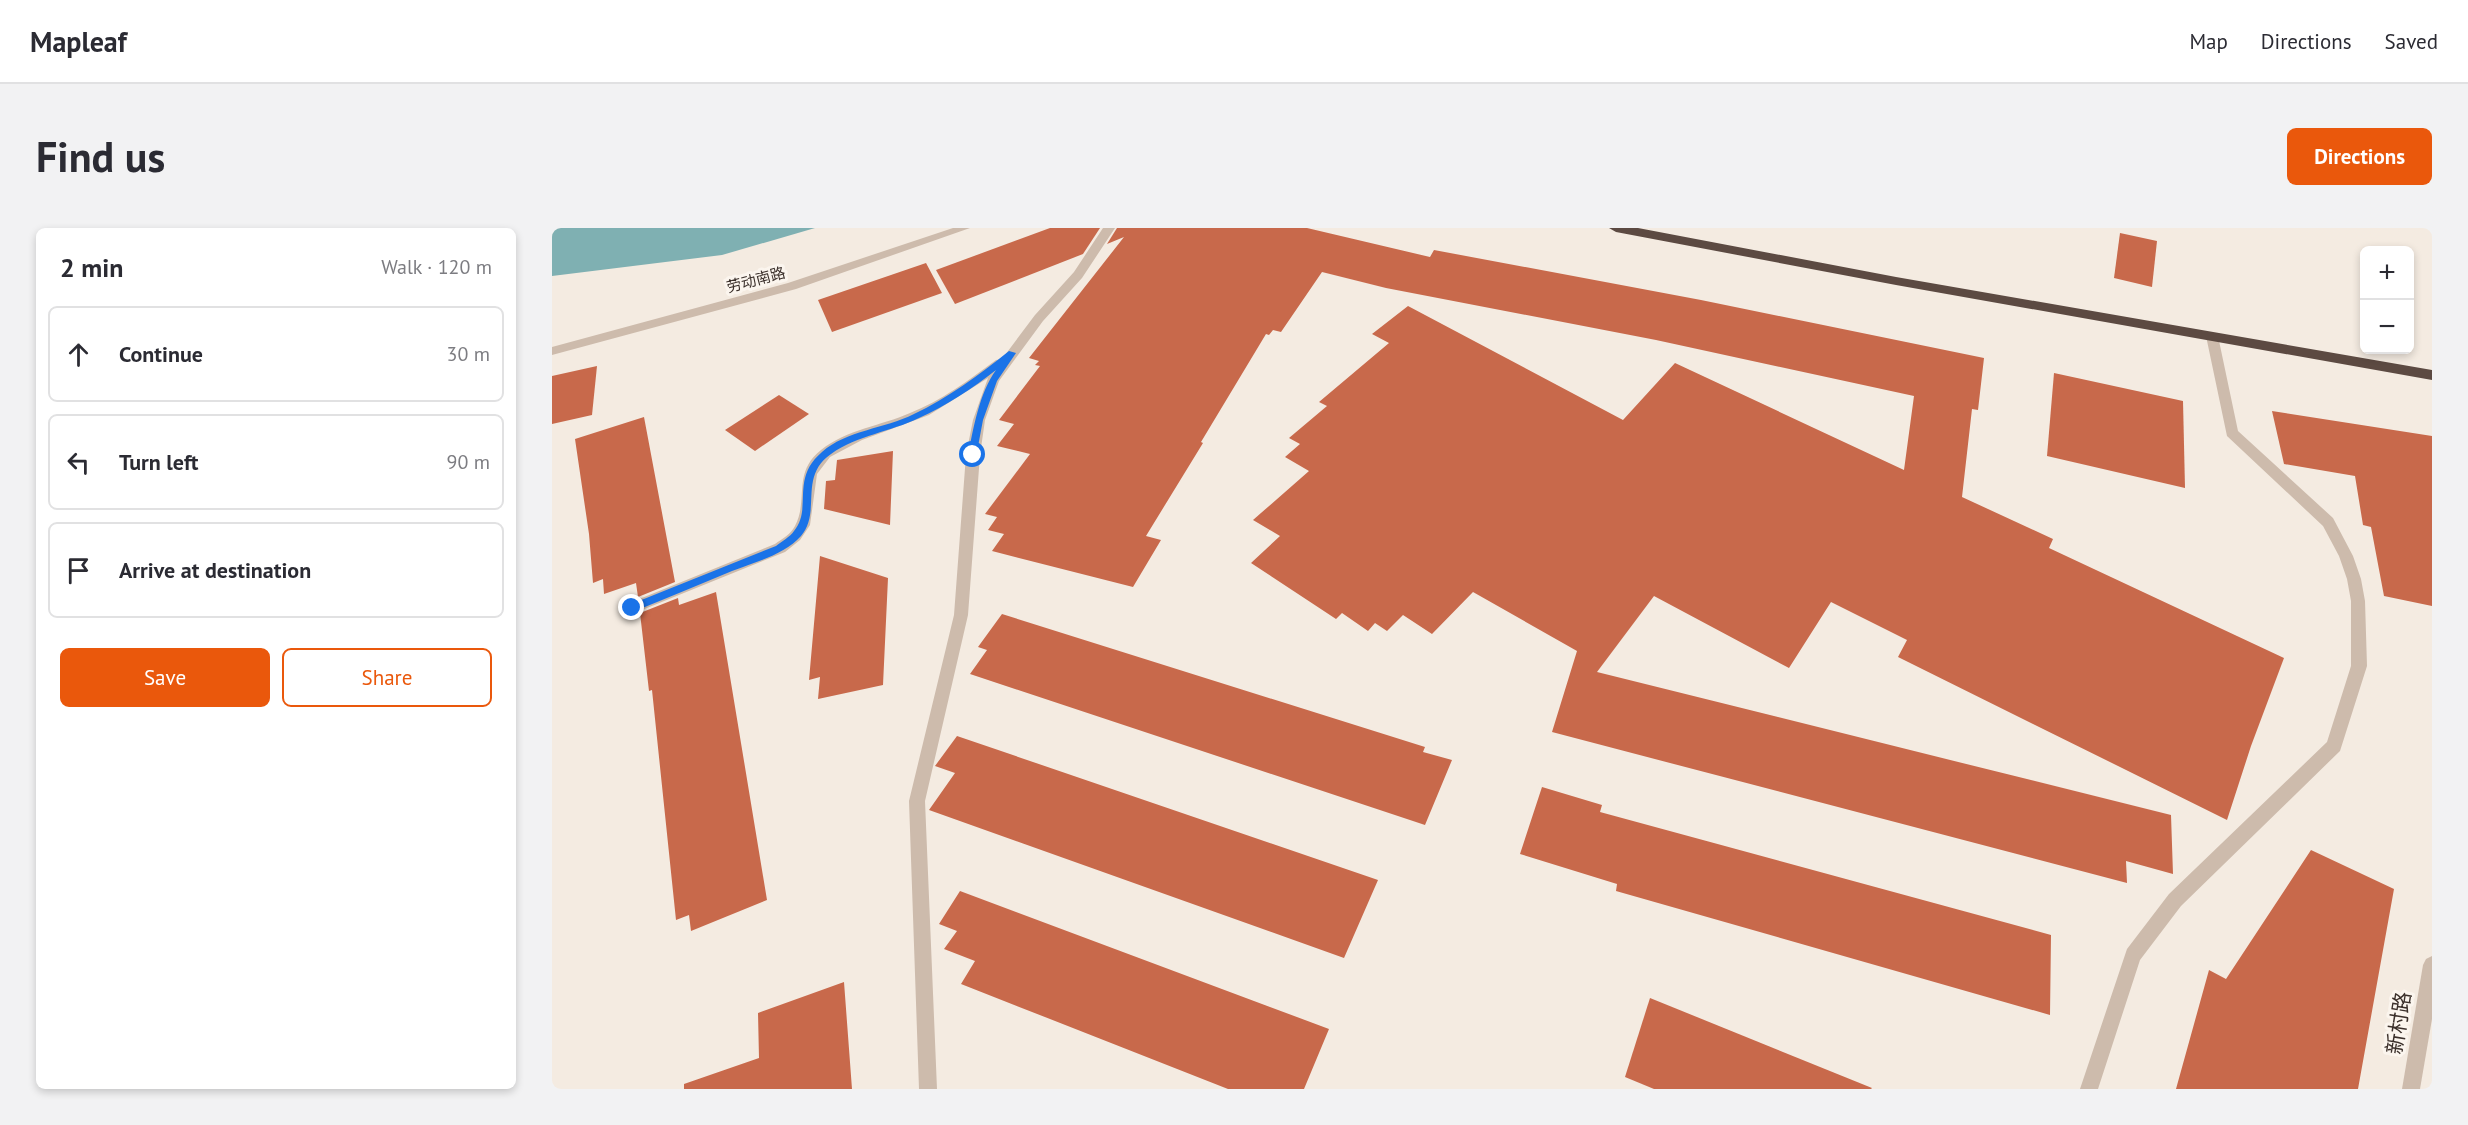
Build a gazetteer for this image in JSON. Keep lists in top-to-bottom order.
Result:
{
  "streets": {
    "street": ["劳动南路", "新村路"]
  },
  "page": {
    "header": "Mapleaf",
    "nav": ["Map", "Directions", "Saved"],
    "buttons": [
      "Directions",
      ["Save", "Share"]
    ],
    "title": "Find us",
    "heading": ["2 min", "Walk · 120 m"],
    "map_buttons": ["+", "−"],
    "list": [
      ["Continue", "30 m"],
      ["Turn left", "90 m"],
      "Arrive at destination"
    ]
  }
}
